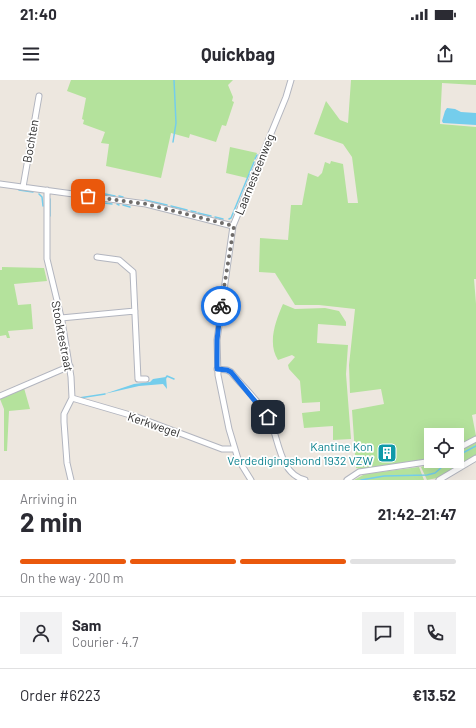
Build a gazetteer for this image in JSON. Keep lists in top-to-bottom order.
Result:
{
  "streets": {
    "street": [
      "Bochten",
      "Laarnesteenweg",
      "Stooktestraat",
      "Kerkwegel"
    ]
  },
  "crossings": [
    ["Laarnesteenweg", "Kerkwegel"],
    ["Stooktestraat", "Kerkwegel"]
  ],
  "places": {
    "building": ["Kantine Kon Verdedigingshond 1932 VZW"]
  },
  "page": {
    "status": "21:40",
    "header": "Quickbag",
    "heading": ["2 min", "Arriving in", "21:42–21:47"],
    "panel": [
      "Sam",
      "Courier · 4.7",
      "Order #6223",
      "€13.52"
    ],
    "bar": "On the way · 200 m"
  }
}
